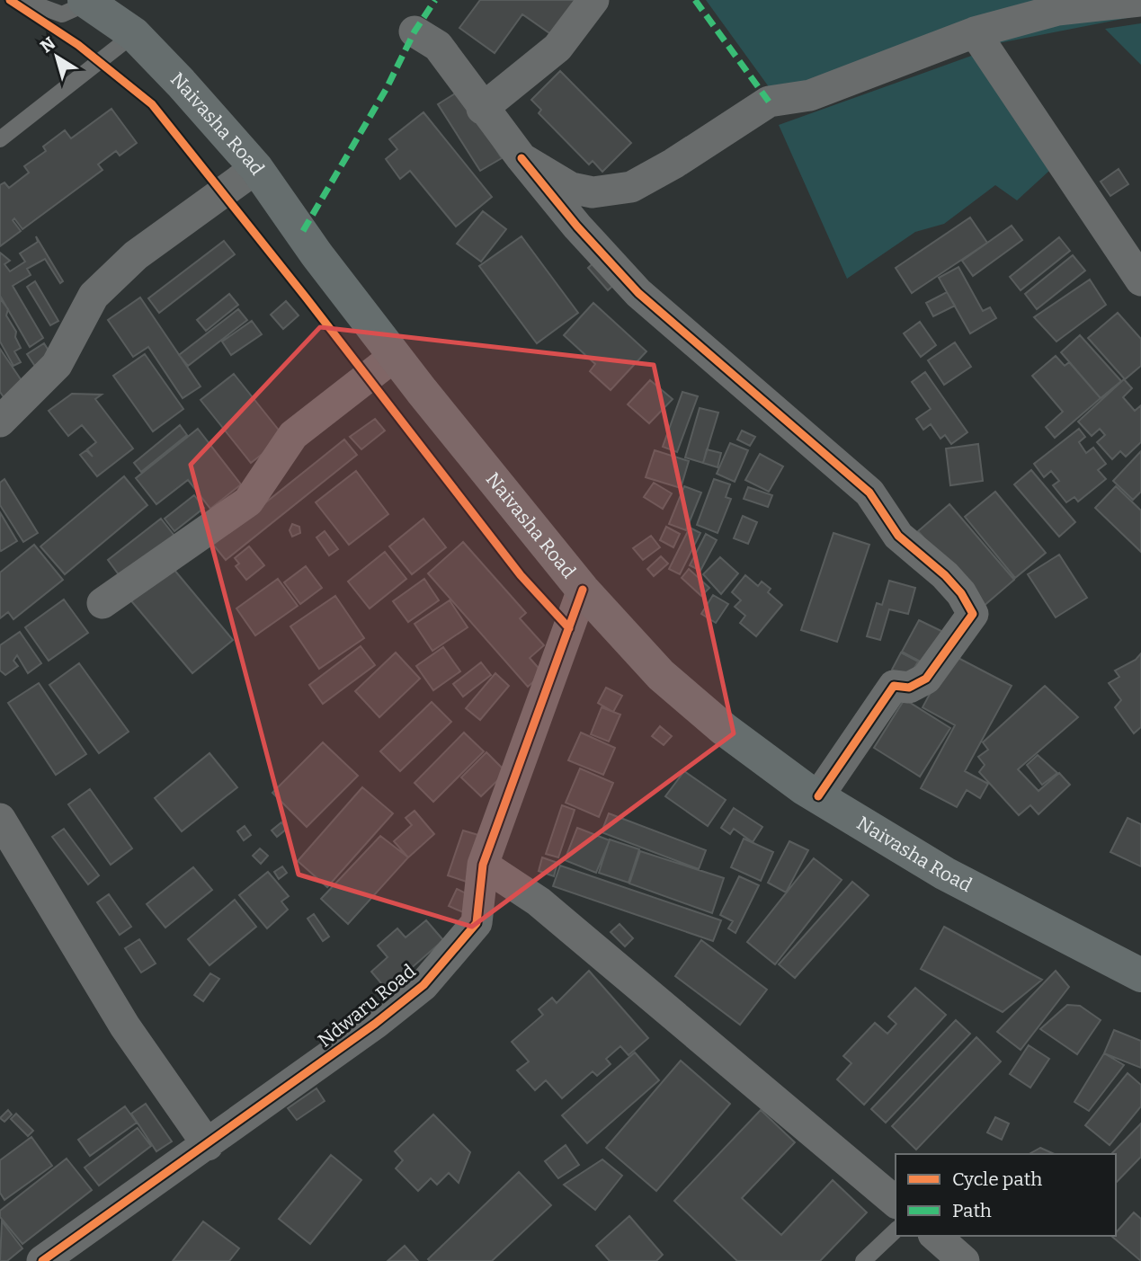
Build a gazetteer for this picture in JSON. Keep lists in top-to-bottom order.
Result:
{
  "streets": {
    "main road": ["Naivasha Road"],
    "street": ["Ndwaru Road"]
  },
  "crossings": [
    ["Naivasha Road", "Ndwaru Road"]
  ],
  "legend": ["Cycle path", "Path"],
  "north": "top left"
}
